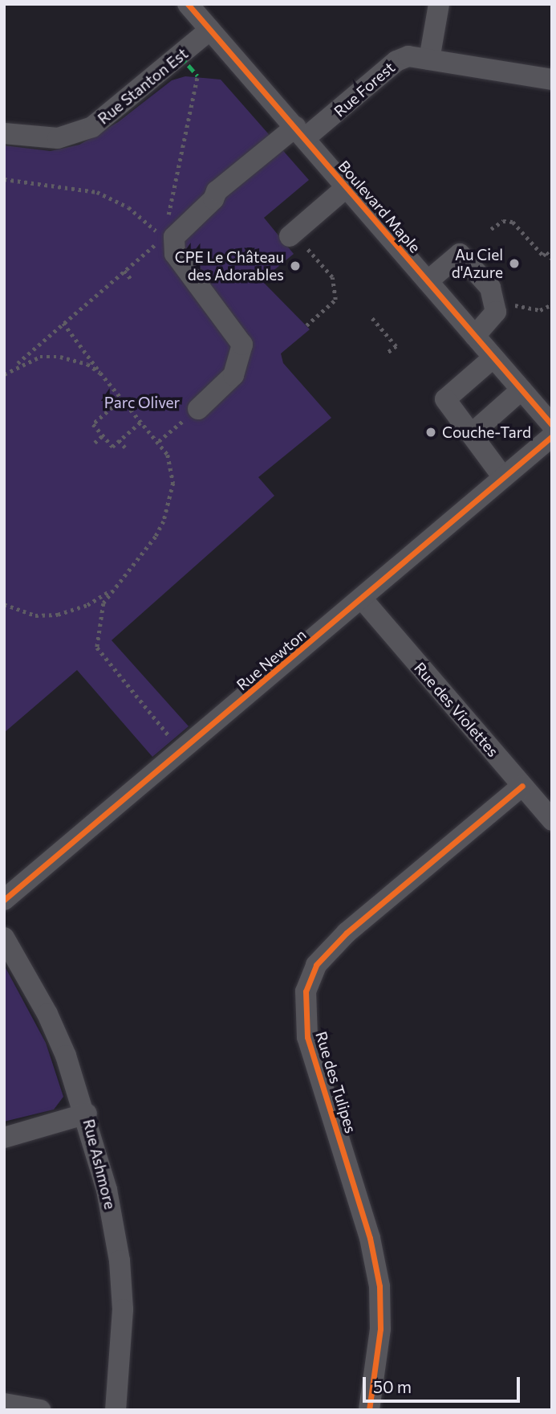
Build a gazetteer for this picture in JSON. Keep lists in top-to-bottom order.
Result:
{
  "streets": {
    "street": [
      "Rue Stanton Est",
      "Rue Forest",
      "Boulevard Maple",
      "Rue Newton",
      "Rue des Violettes",
      "Rue des Tulipes",
      "Rue Ashmore"
    ]
  },
  "crossings": [
    ["Rue Stanton Est", "Boulevard Maple"],
    ["Rue Forest", "Boulevard Maple"],
    ["Rue Newton", "Rue des Violettes"],
    ["Rue des Violettes", "Rue des Tulipes"]
  ],
  "parks": ["Parc Oliver"],
  "places": ["Au Ciel d'Azure", "CPE Le Château des Adorables", "Couche-Tard"],
  "scale_bar": "50 m"
}
